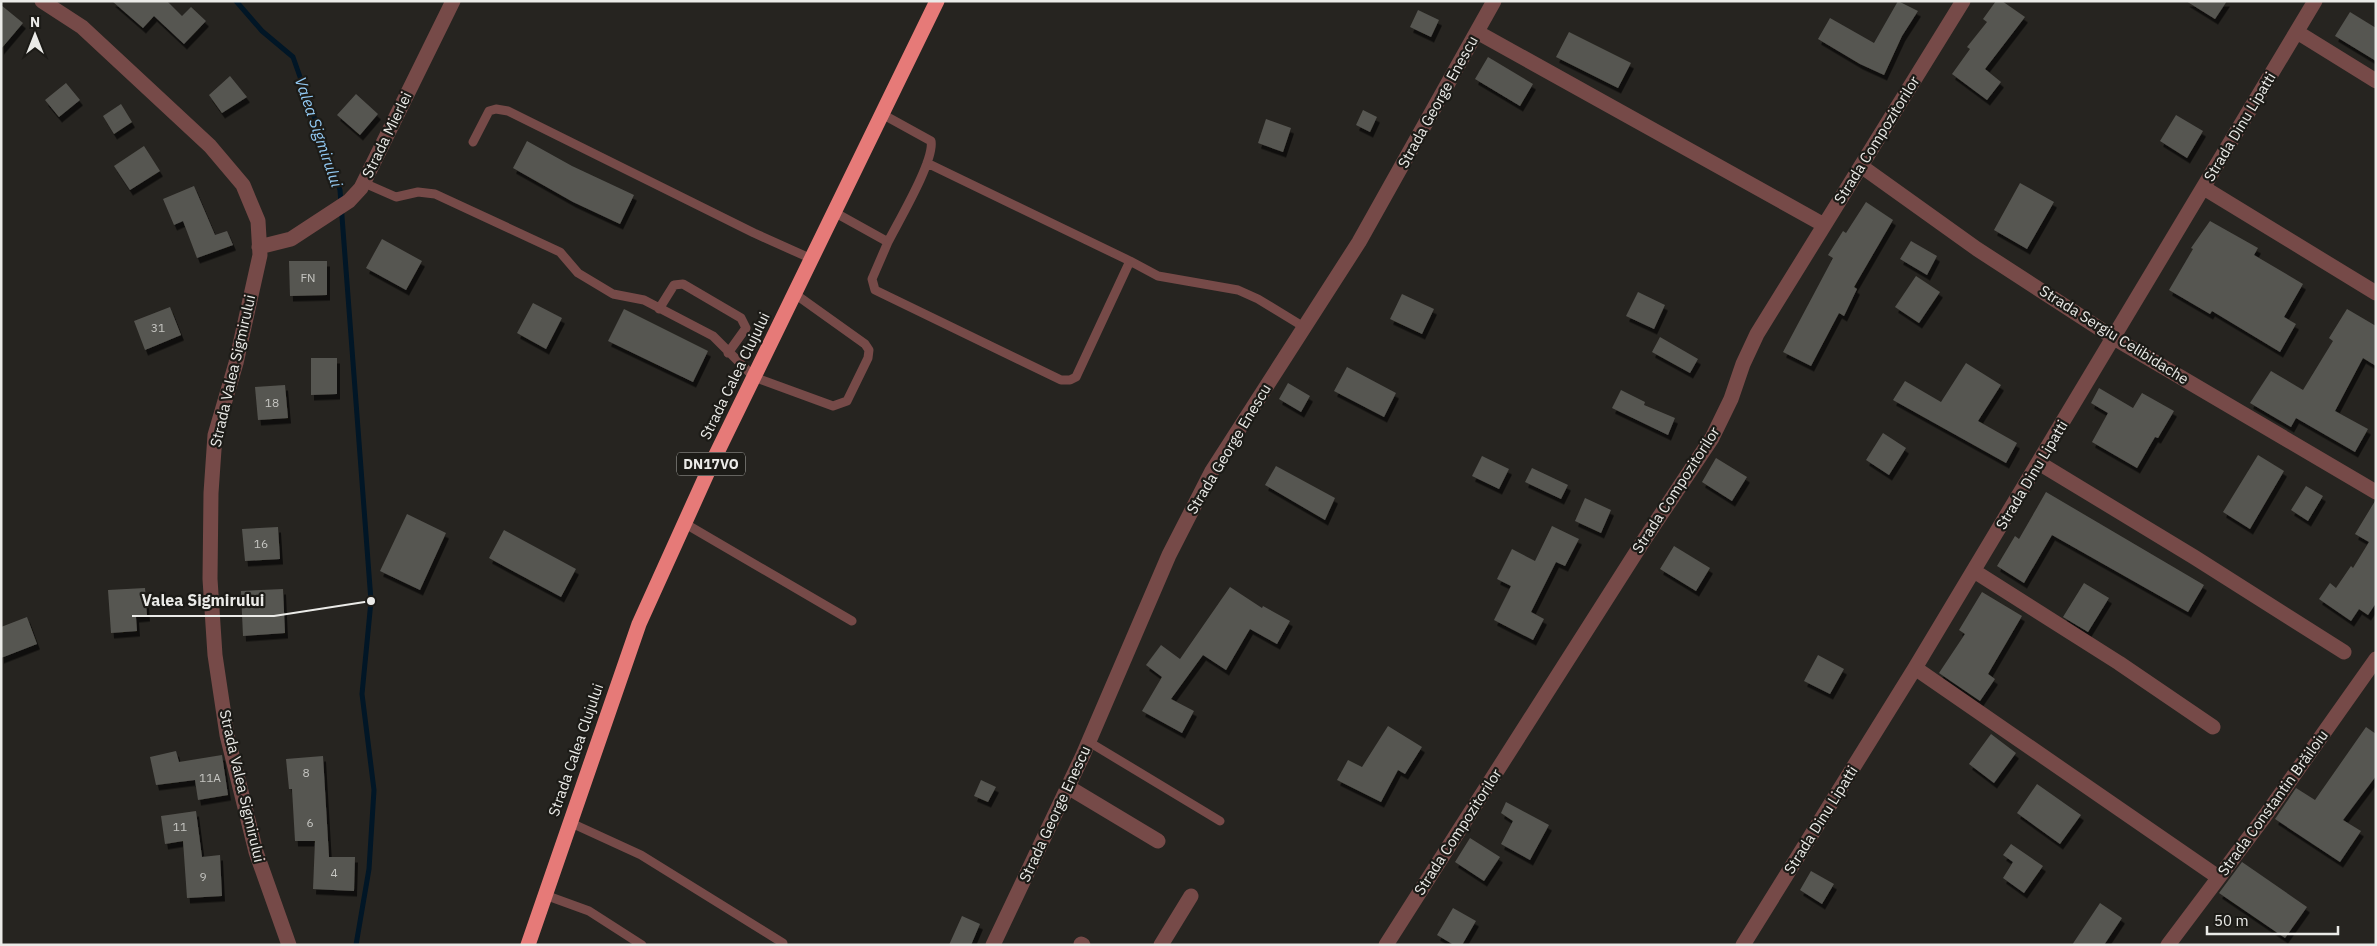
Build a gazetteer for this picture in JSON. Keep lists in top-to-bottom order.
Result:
{
  "streets": {
    "highway": ["Strada Calea Clujului", "DN17VO"],
    "street": [
      "Strada George Enescu",
      "Strada Dinu Lipatti",
      "Strada Mierlei",
      "Strada Compozitorilor",
      "Strada Sergiu Celibidache",
      "Strada Valea Sigmirului",
      "Strada Constantin Brăiloiu"
    ]
  },
  "crossings": [
    ["Strada Dinu Lipatti", "Strada Sergiu Celibidache"],
    ["Strada Mierlei", "Strada Valea Sigmirului"],
    ["Strada Compozitorilor", "Strada Sergiu Celibidache"]
  ],
  "water": ["Valea Sigmirului"],
  "places": ["Valea Sigmirului"],
  "house_numbers": [
    "FN",
    "31",
    "18",
    "16",
    "8",
    "11A",
    "6",
    "11",
    "4",
    "9"
  ],
  "scale_bar": "50 m",
  "north": "top"
}
